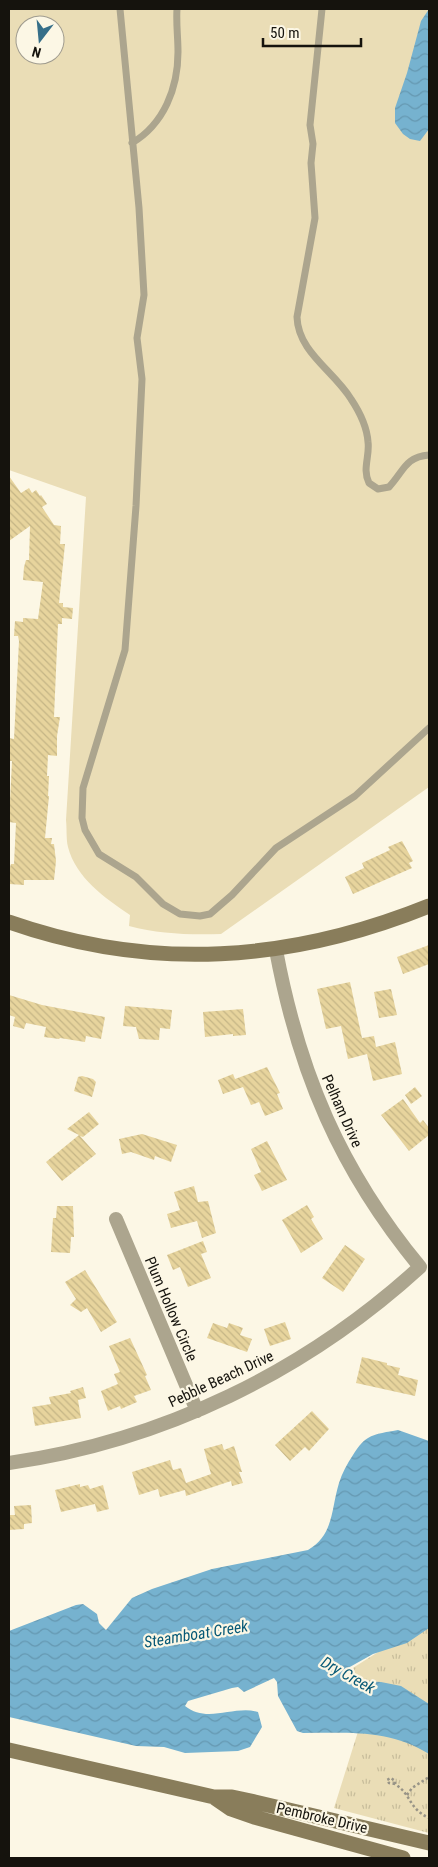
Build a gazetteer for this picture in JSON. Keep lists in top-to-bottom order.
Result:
{
  "streets": {
    "street": [
      "Pelham Drive",
      "Plum Hollow Circle",
      "Pebble Beach Drive",
      "Pembroke Drive"
    ]
  },
  "crossings": [
    ["Pelham Drive", "Pebble Beach Drive"],
    ["Plum Hollow Circle", "Pebble Beach Drive"]
  ],
  "water": ["Steamboat Creek", "Dry Creek"],
  "scale_bar": "50 m",
  "north": "bottom"
}
